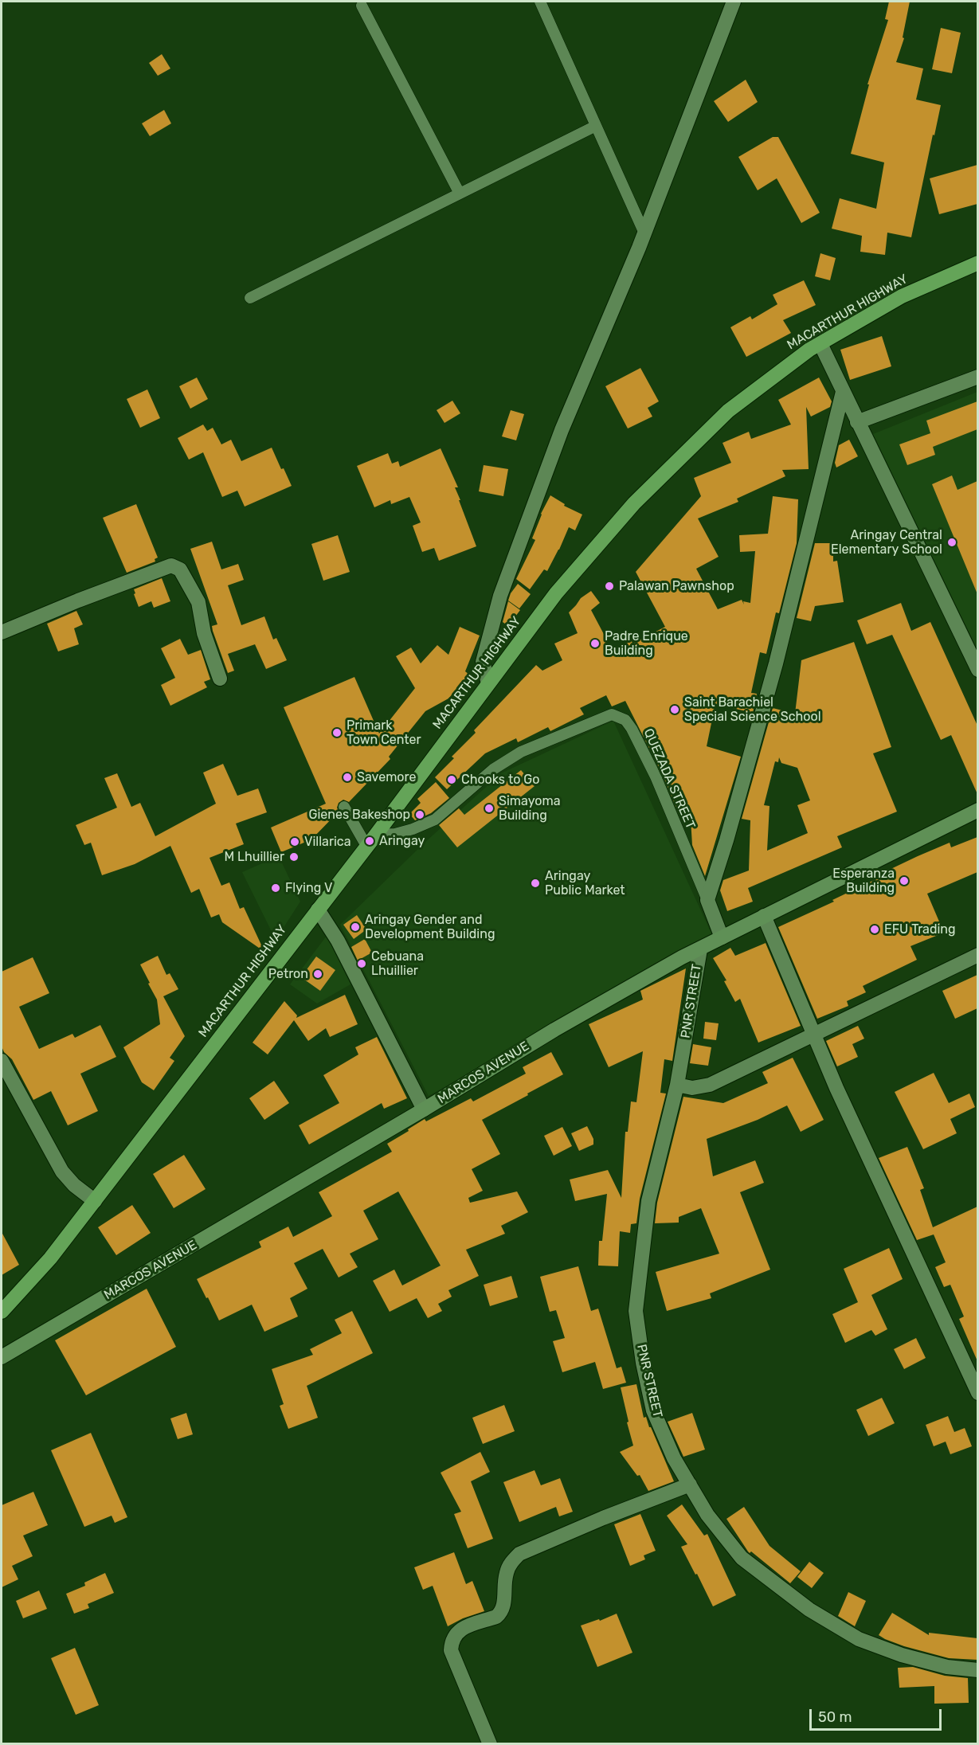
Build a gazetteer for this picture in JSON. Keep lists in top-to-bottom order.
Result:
{
  "streets": {
    "highway": ["MACARTHUR HIGHWAY"],
    "street": ["PNR STREET", "MARCOS AVENUE"],
    "lane": ["QUEZADA STREET"]
  },
  "crossings": [
    ["MACARTHUR HIGHWAY", "QUEZADA STREET"],
    ["PNR STREET", "MARCOS AVENUE"]
  ],
  "places": [
    "Aringay Central Elementary School",
    "Palawan Pawnshop",
    "Padre Enrique Building",
    "Saint Barachiel Special Science School",
    "Primark Town Center",
    "Savemore",
    "Chooks to Go",
    "Simayoma Building",
    "Gienes Bakeshop",
    "Aringay",
    "Villarica",
    "M Lhuillier",
    "Esperanza Building",
    "Aringay Public Market",
    "Flying V",
    "Aringay Gender and Development Building",
    "EFU Trading",
    "Cebuana Lhuillier",
    "Petron"
  ],
  "scale_bar": "50 m"
}
